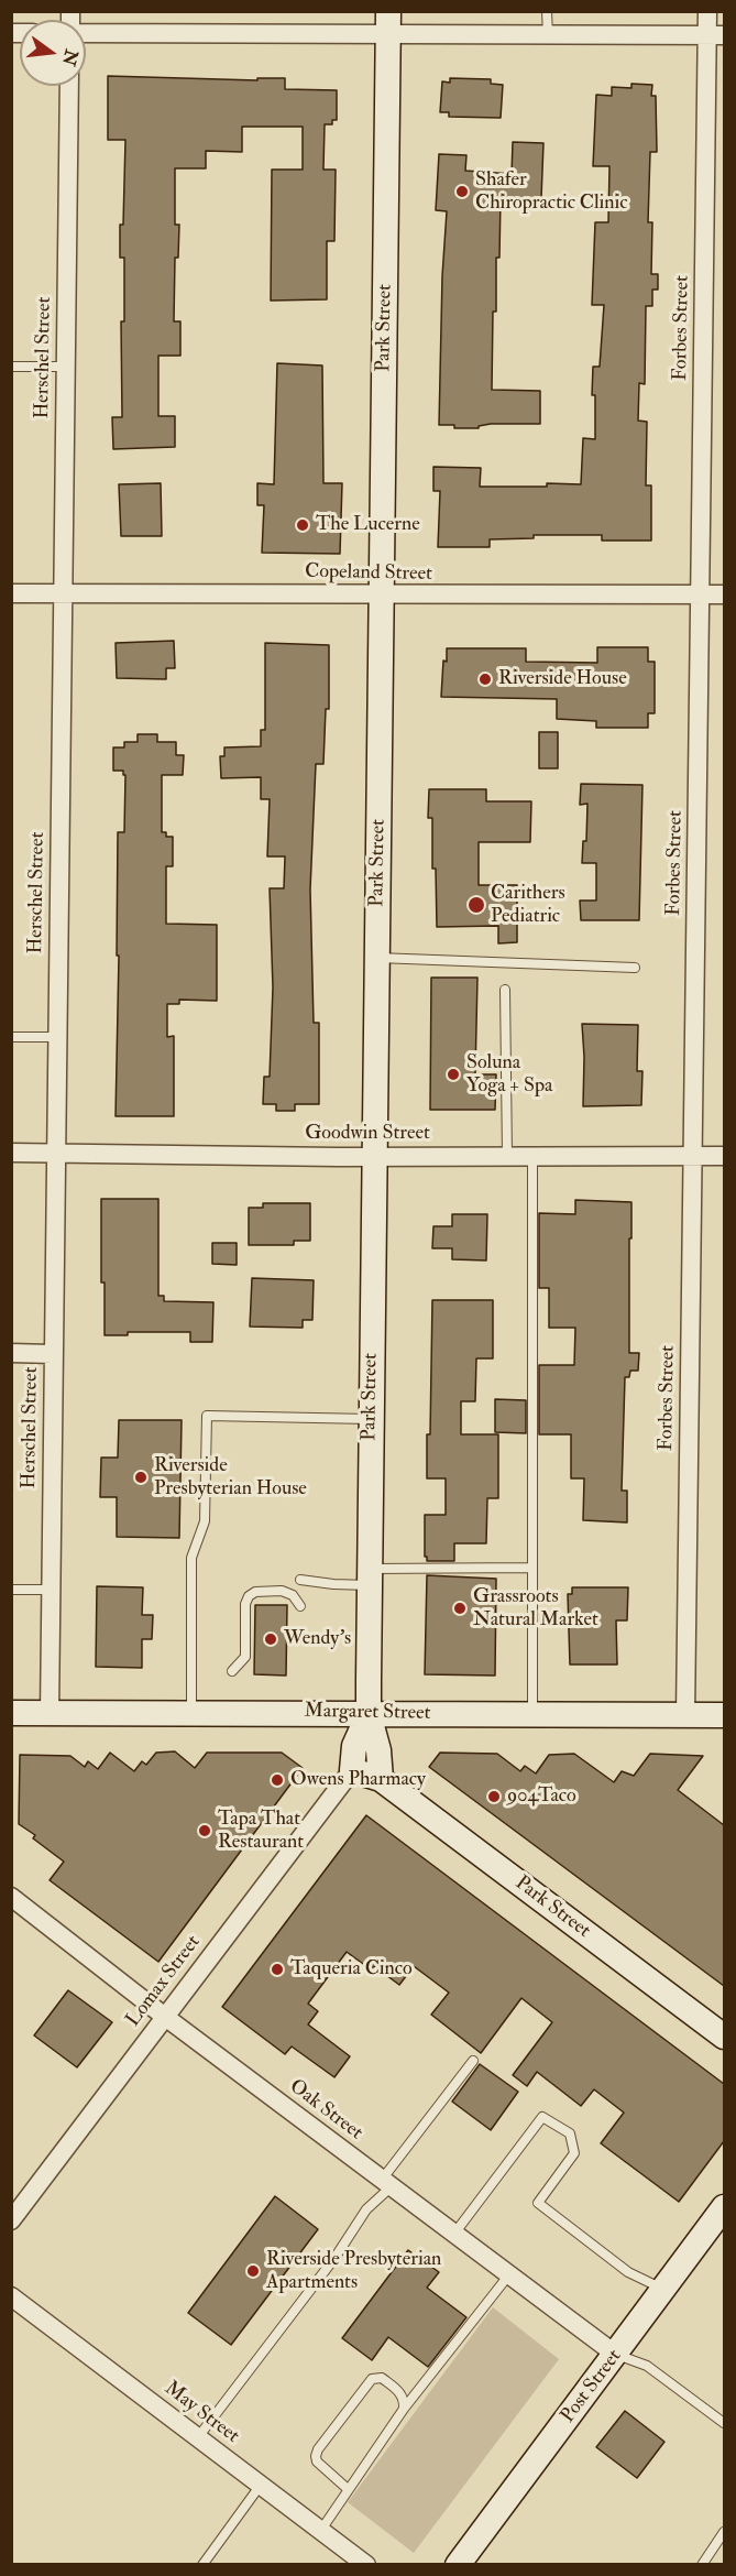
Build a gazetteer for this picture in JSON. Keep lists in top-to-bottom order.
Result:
{
  "streets": {
    "street": [
      "Park Street",
      "Forbes Street",
      "Herschel Street",
      "Copeland Street",
      "Goodwin Street",
      "Margaret Street",
      "Lomax Street",
      "Oak Street",
      "Post Street",
      "May Street"
    ]
  },
  "crossings": [
    ["Park Street", "Copeland Street"],
    ["Park Street", "Goodwin Street"],
    ["Park Street", "Margaret Street"],
    ["Park Street", "Lomax Street"],
    ["Forbes Street", "Copeland Street"],
    ["Forbes Street", "Goodwin Street"],
    ["Forbes Street", "Margaret Street"],
    ["Herschel Street", "Copeland Street"],
    ["Herschel Street", "Goodwin Street"],
    ["Herschel Street", "Margaret Street"],
    ["Lomax Street", "Oak Street"],
    ["Oak Street", "Post Street"]
  ],
  "places": [
    "Shafer Chiropractic Clinic",
    "The Lucerne",
    "Riverside House",
    "Carithers Pediatric",
    "Soluna Yoga + Spa",
    "Riverside Presbyterian House",
    "Grassroots Natural Market",
    "Wendy's",
    "Owens Pharmacy",
    "904Taco",
    "Tapa That Restaurant",
    "Taqueria Cinco",
    "Riverside Presbyterian Apartments"
  ],
  "north": "right"
}
